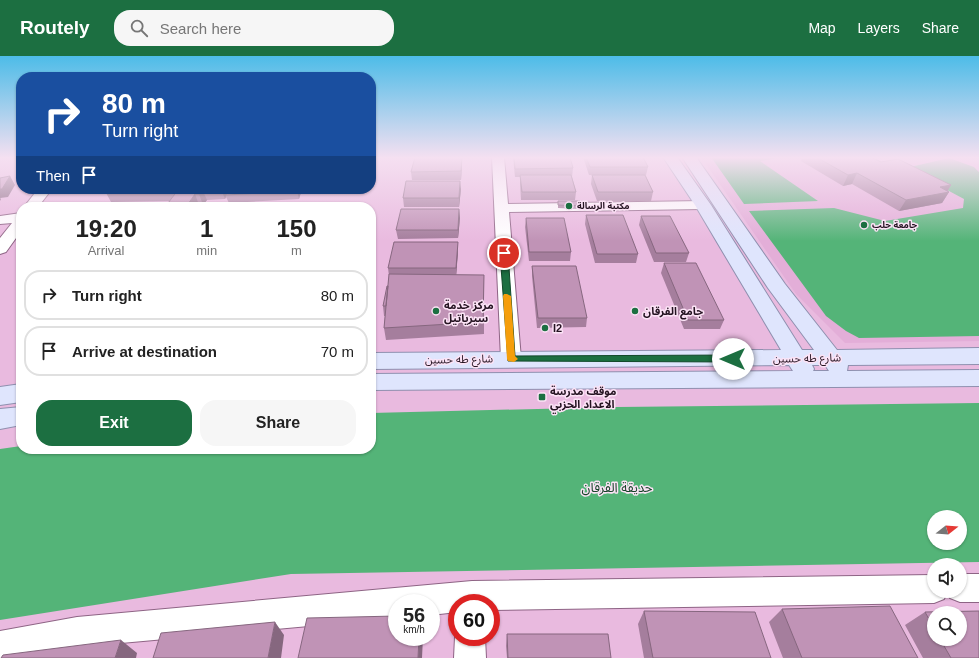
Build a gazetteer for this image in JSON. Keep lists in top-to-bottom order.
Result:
{
  "streets": {
    "main road": ["شارع طه حسين"]
  },
  "parks": ["حديقة الفرقان"],
  "places": {
    "other": [
      "مكتبة الرسالة",
      "جامعة حلب",
      "مركز خدمة سيرياتيل",
      "جامع الفرقان",
      "I2"
    ],
    "transit": ["موقف مدرسة الاعداد الحزبي"]
  },
  "north": "right",
  "page": {
    "header": "Routely",
    "search": "Search here",
    "nav": ["Map", "Layers", "Share"],
    "turn": ["80 m", "Turn right"],
    "then": "Then",
    "eta": [
      "19:20",
      "Arrival",
      "1",
      "min",
      "150",
      "m"
    ],
    "list": [
      {
        "name": "Turn right",
        "value": "80 m"
      },
      {
        "name": "Arrive at destination",
        "value": "70 m"
      }
    ],
    "buttons": ["Exit", "Share"],
    "speed": "56 km/h",
    "limit": "60"
  }
}
